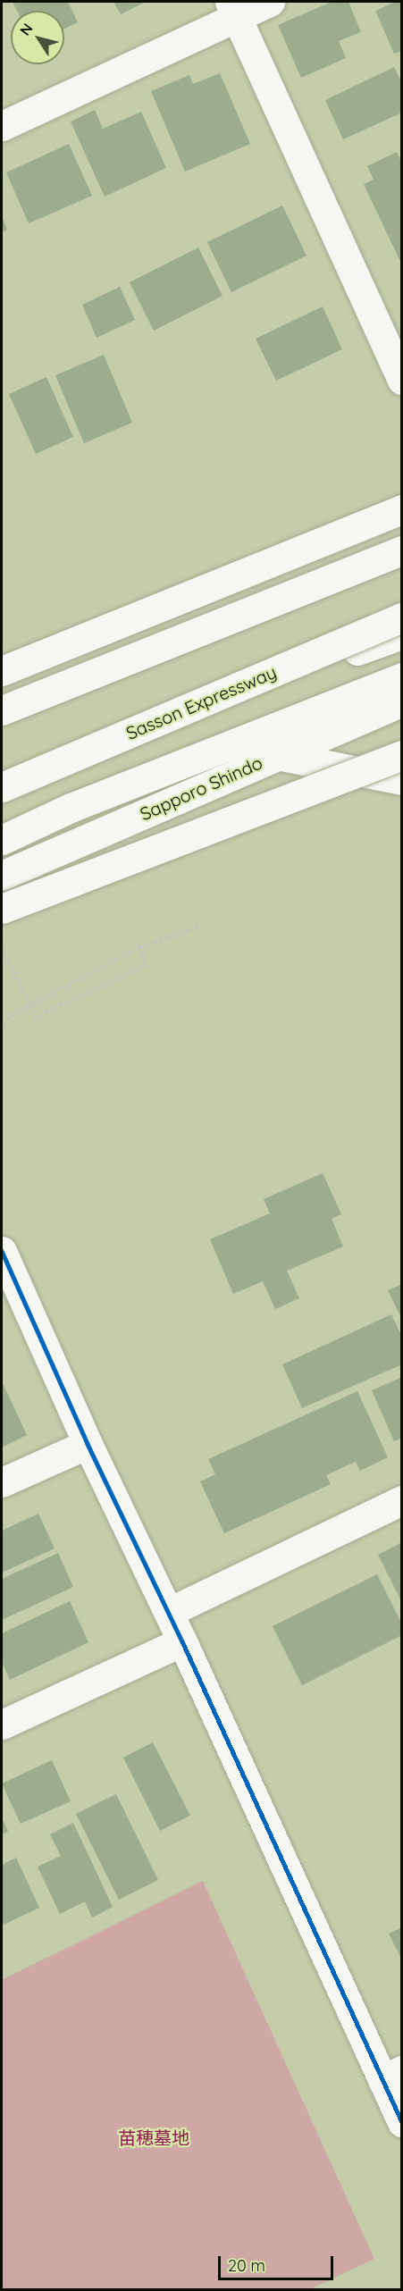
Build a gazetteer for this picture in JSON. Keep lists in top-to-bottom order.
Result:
{
  "streets": {
    "main road": ["Sasson Expressway", "Sapporo Shindo"]
  },
  "parks": ["苗穂墓地"],
  "scale_bar": "20 m",
  "north": "top left"
}
